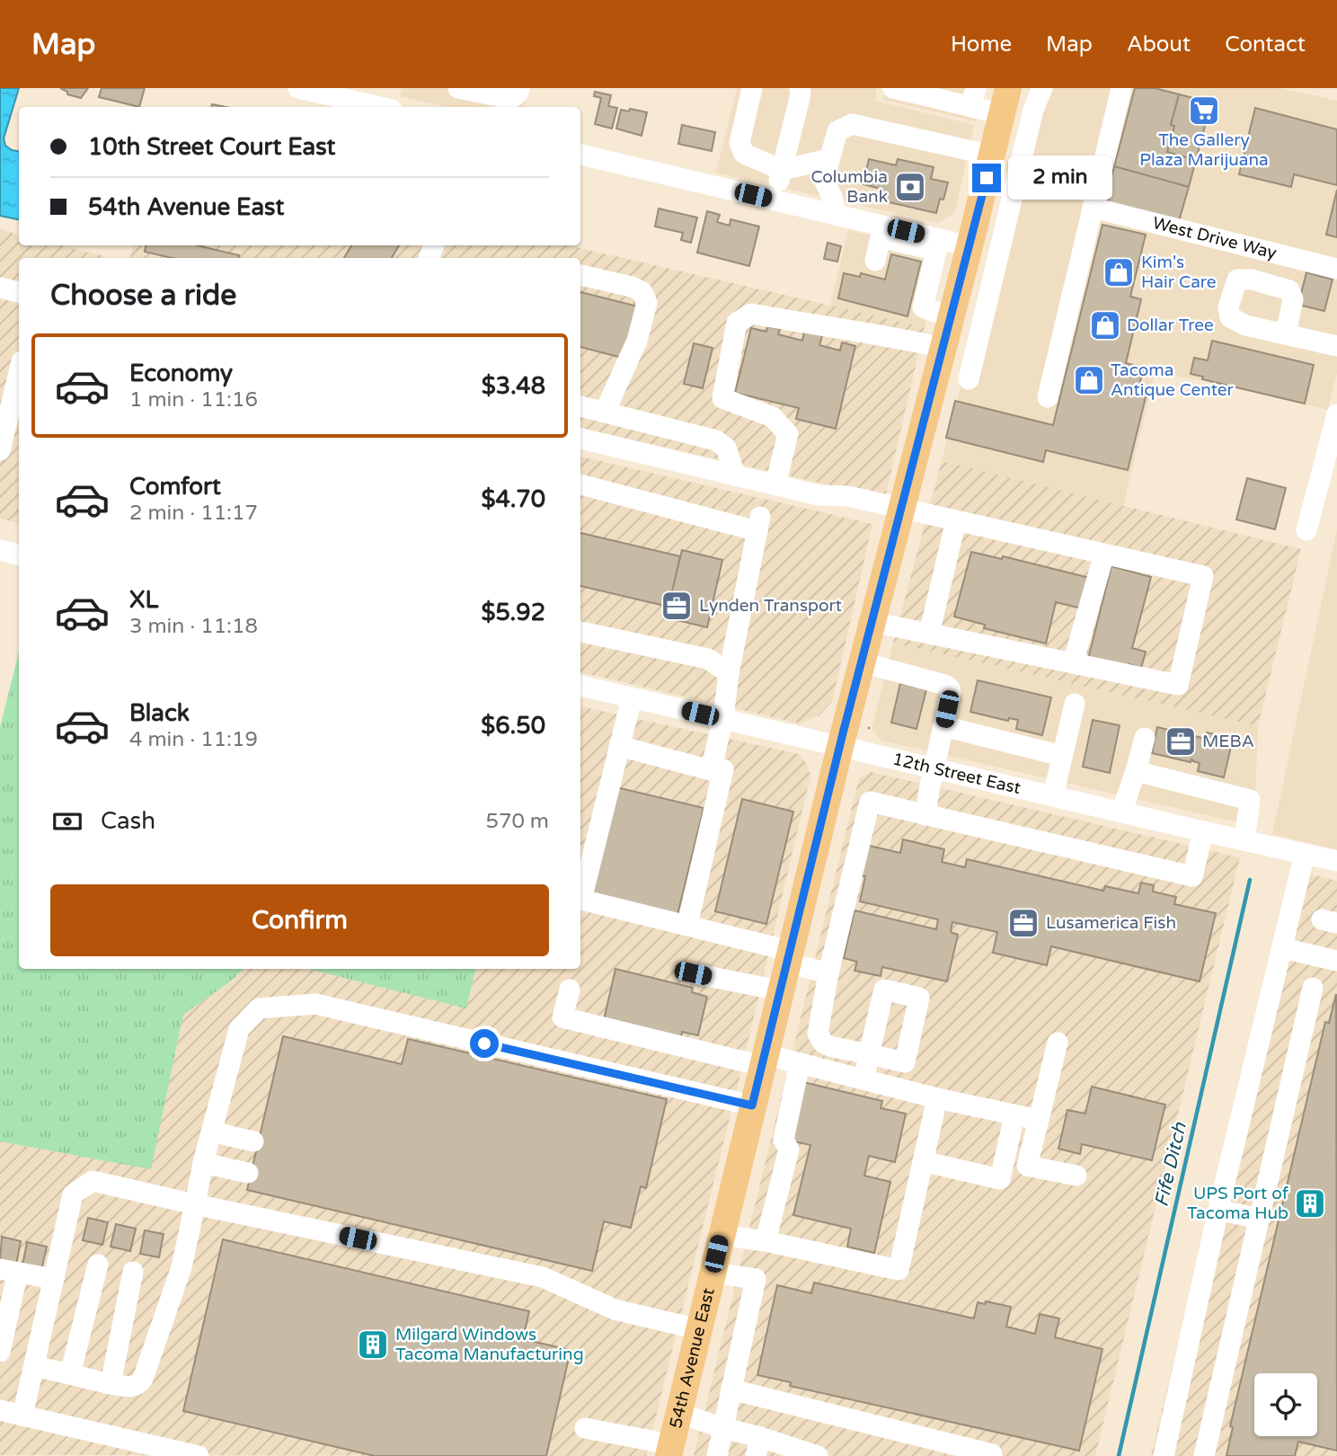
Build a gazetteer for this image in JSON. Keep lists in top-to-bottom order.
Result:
{
  "streets": {
    "main road": ["54th Avenue East"],
    "street": ["West Drive Way", "12th Street East"]
  },
  "crossings": [
    ["12th Street East", "54th Avenue East"]
  ],
  "water": ["Fife Ditch"],
  "places": {
    "supermarket": ["The Gallery Plaza Marijuana"],
    "bank": ["Columbia Bank"],
    "shop": ["Kim's Hair Care", "Dollar Tree", "Tacoma Antique Center"],
    "office": ["Lynden Transport", "MEBA", "Lusamerica Fish"],
    "building": ["UPS Port of Tacoma Hub", "Milgard Windows Tacoma Manufacturing"]
  },
  "page": {
    "header": "Map",
    "nav": [
      "Home",
      "Map",
      "About",
      "Contact"
    ],
    "banner": ["10th Street Court East", "54th Avenue East"],
    "bubble": "2 min",
    "heading": "Choose a ride",
    "list": [
      {
        "name": "Economy",
        "note": "1 min · 11:16",
        "value": "$3.48"
      },
      {
        "name": "Comfort",
        "note": "2 min · 11:17",
        "value": "$4.70"
      },
      {
        "name": "XL",
        "note": "3 min · 11:18",
        "value": "$5.92"
      },
      {
        "name": "Black",
        "note": "4 min · 11:19",
        "value": "$6.50"
      }
    ],
    "pay": ["Cash", "570 m"],
    "buttons": "Confirm"
  }
}
